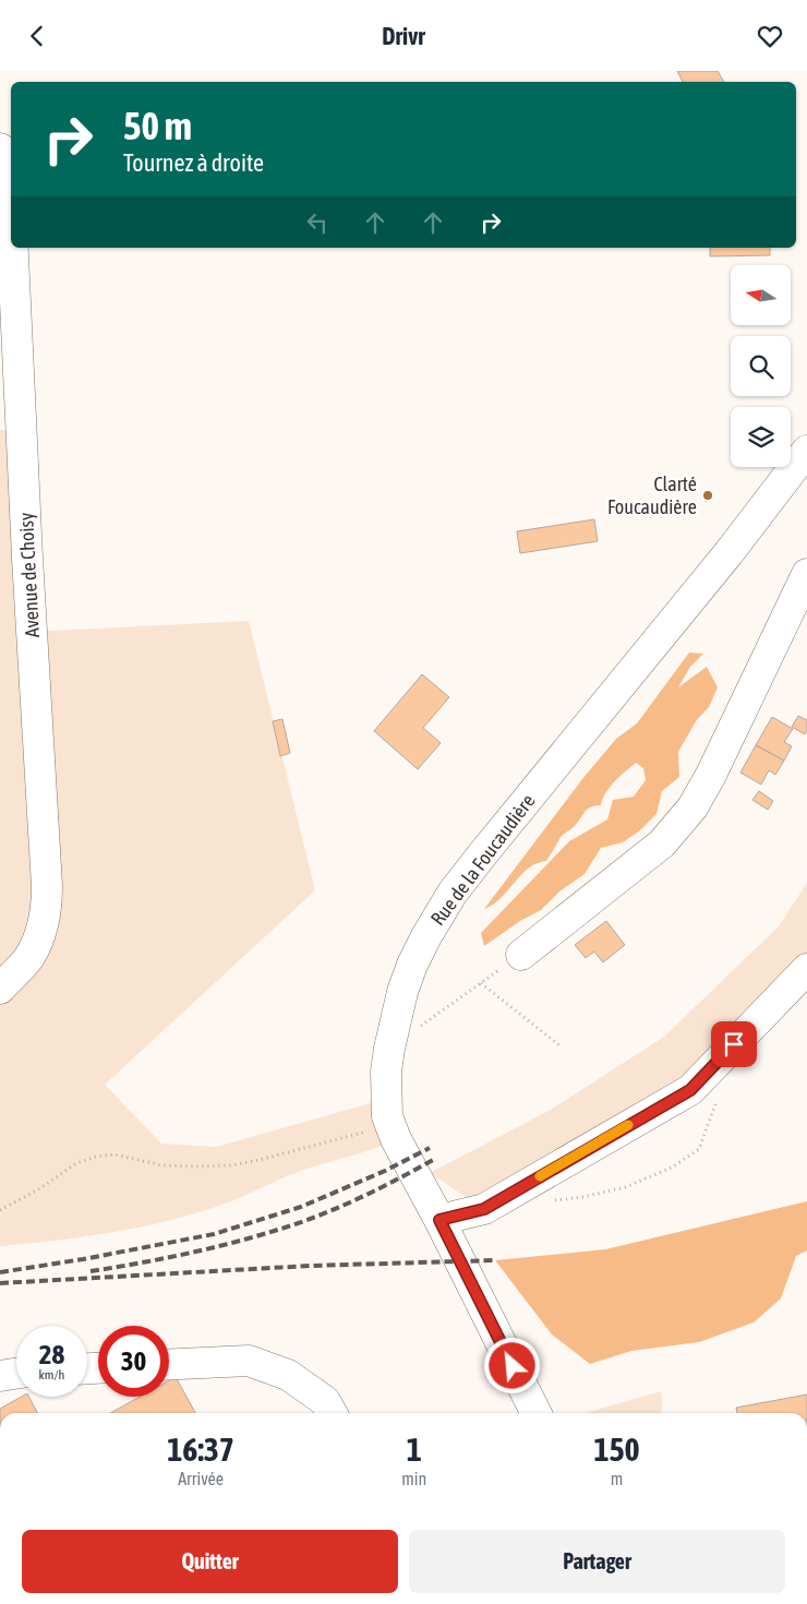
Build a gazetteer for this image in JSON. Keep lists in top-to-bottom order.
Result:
{
  "streets": {
    "street": ["Avenue de Choisy", "Rue de la Foucaudière"]
  },
  "places": ["Clarté Foucaudière"],
  "north": "left",
  "page": {
    "header": "Drivr",
    "turn": ["50 m", "Tournez à droite"],
    "speed": "28 km/h",
    "limit": "30",
    "eta": [
      "16:37",
      "Arrivée",
      "1",
      "min",
      "150",
      "m"
    ],
    "buttons": ["Quitter", "Partager"]
  }
}
